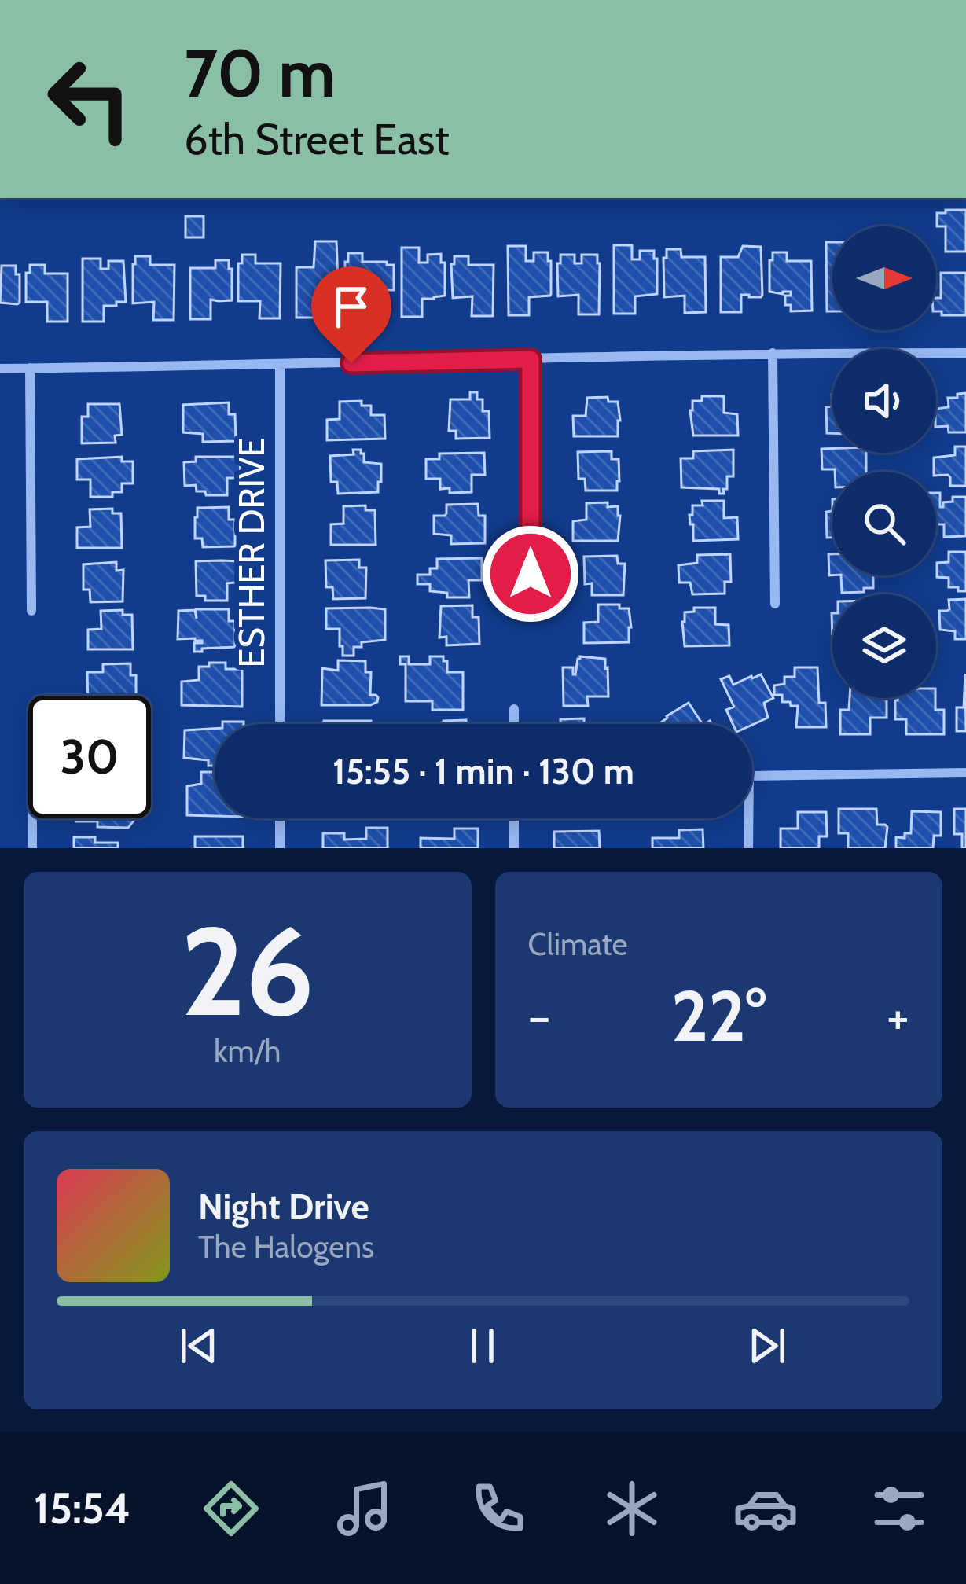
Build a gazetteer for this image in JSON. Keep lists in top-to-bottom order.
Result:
{
  "streets": {
    "street": ["ESTHER DRIVE"]
  },
  "north": "right",
  "page": {
    "turn": ["70 m", "6th Street East"],
    "limit": "30",
    "trip": "15:55 · 1 min · 130 m",
    "tile": [
      ["26", "km/h"],
      "Climate"
    ],
    "heat": ["−", "22°", "+"],
    "song": ["Night Drive", "The Halogens"],
    "tabs": "15:54"
  }
}
